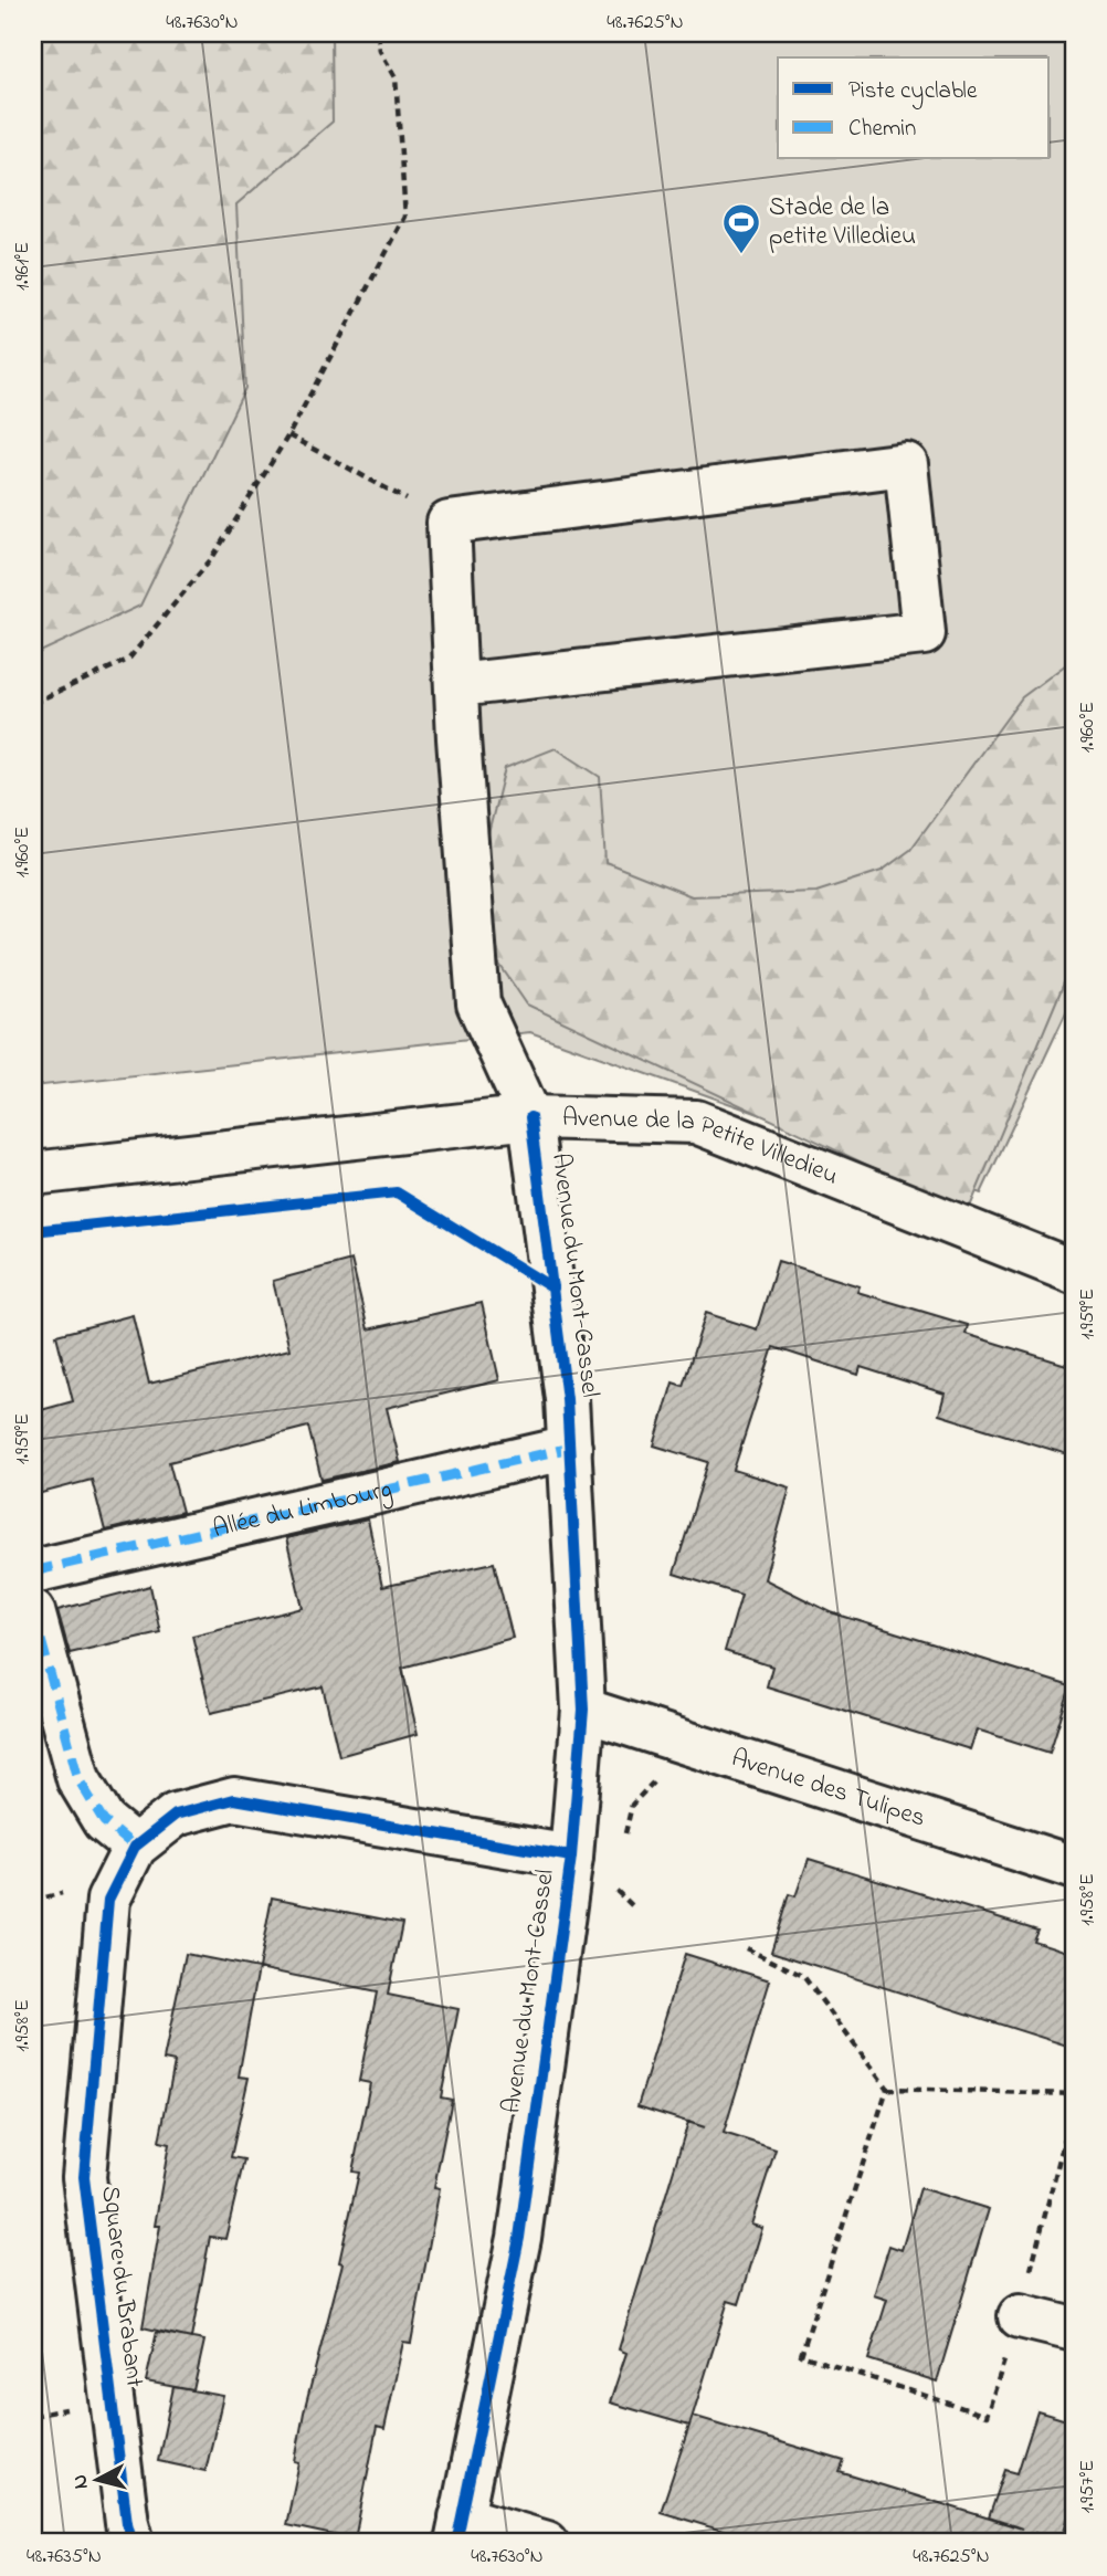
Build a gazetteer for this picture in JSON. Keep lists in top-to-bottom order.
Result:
{
  "streets": {
    "street": [
      "Avenue de la Petite Villedieu",
      "Avenue du Mont-Cassel",
      "Allée du Limbourg",
      "Avenue des Tulipes",
      "Square du Brabant"
    ]
  },
  "crossings": [
    ["Avenue de la Petite Villedieu", "Avenue du Mont-Cassel"],
    ["Avenue du Mont-Cassel", "Allée du Limbourg"],
    ["Avenue du Mont-Cassel", "Avenue des Tulipes"],
    ["Avenue du Mont-Cassel", "Square du Brabant"]
  ],
  "places": {
    "sports": ["Stade de la petite Villedieu"]
  },
  "legend": ["Piste cyclable", "Chemin"],
  "north": "left",
  "coordinates": [
    "48.7630°N",
    "48.7625°N",
    "1.961°E",
    "1.960°E",
    "1.959°E",
    "1.958°E",
    "1.957°E",
    "48.7635°N"
  ]
}
